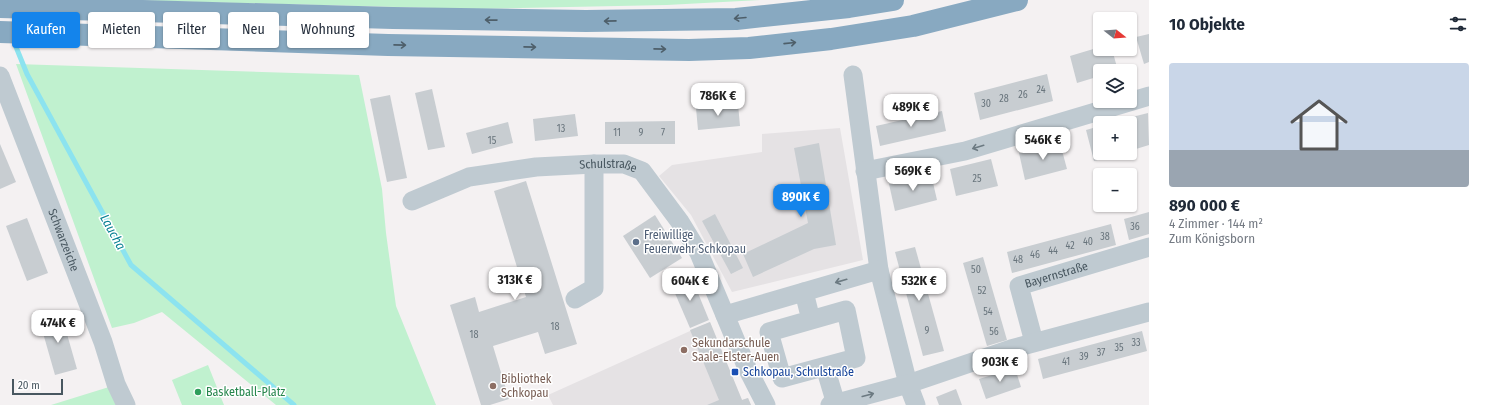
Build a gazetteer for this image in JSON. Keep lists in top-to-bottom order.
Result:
{
  "streets": {
    "street": ["Schulstraße", "Schwarzeiche", "Bayernstraße"]
  },
  "water": ["Laucha"],
  "places": {
    "other": [
      "Freiwillige Feuerwehr Schkopau",
      "Sekundarschule Saale-Elster-Auen",
      "Bibliothek Schkopau",
      "Basketball-Platz"
    ],
    "transit": ["Schkopau, Schulstraße"]
  },
  "house_numbers": [
    "24",
    "26",
    "28",
    "30",
    "13",
    "11",
    "9",
    "7",
    "15",
    "25",
    "36",
    "38",
    "40",
    "42",
    "44",
    "46",
    "48",
    "50",
    "52",
    "54",
    "18",
    "9",
    "56",
    "18",
    "33",
    "35",
    "37",
    "39",
    "41"
  ],
  "scale_bar": "20 m",
  "north": "right",
  "page": {
    "heading": "10 Objekte",
    "map_buttons": ["+", "−"],
    "chip": [
      "Kaufen",
      "Mieten",
      "Filter",
      "Neu",
      "Wohnung"
    ],
    "list": [
      {
        "name": "890 000 €",
        "note": "4 Zimmer · 144 m² · Zum Königsborn"
      }
    ],
    "price": [
      "786K €",
      "489K €",
      "546K €",
      "569K €",
      "890K €",
      "313K €",
      "604K €",
      "532K €",
      "474K €",
      "903K €"
    ],
    "scale": "20 m"
  }
}
